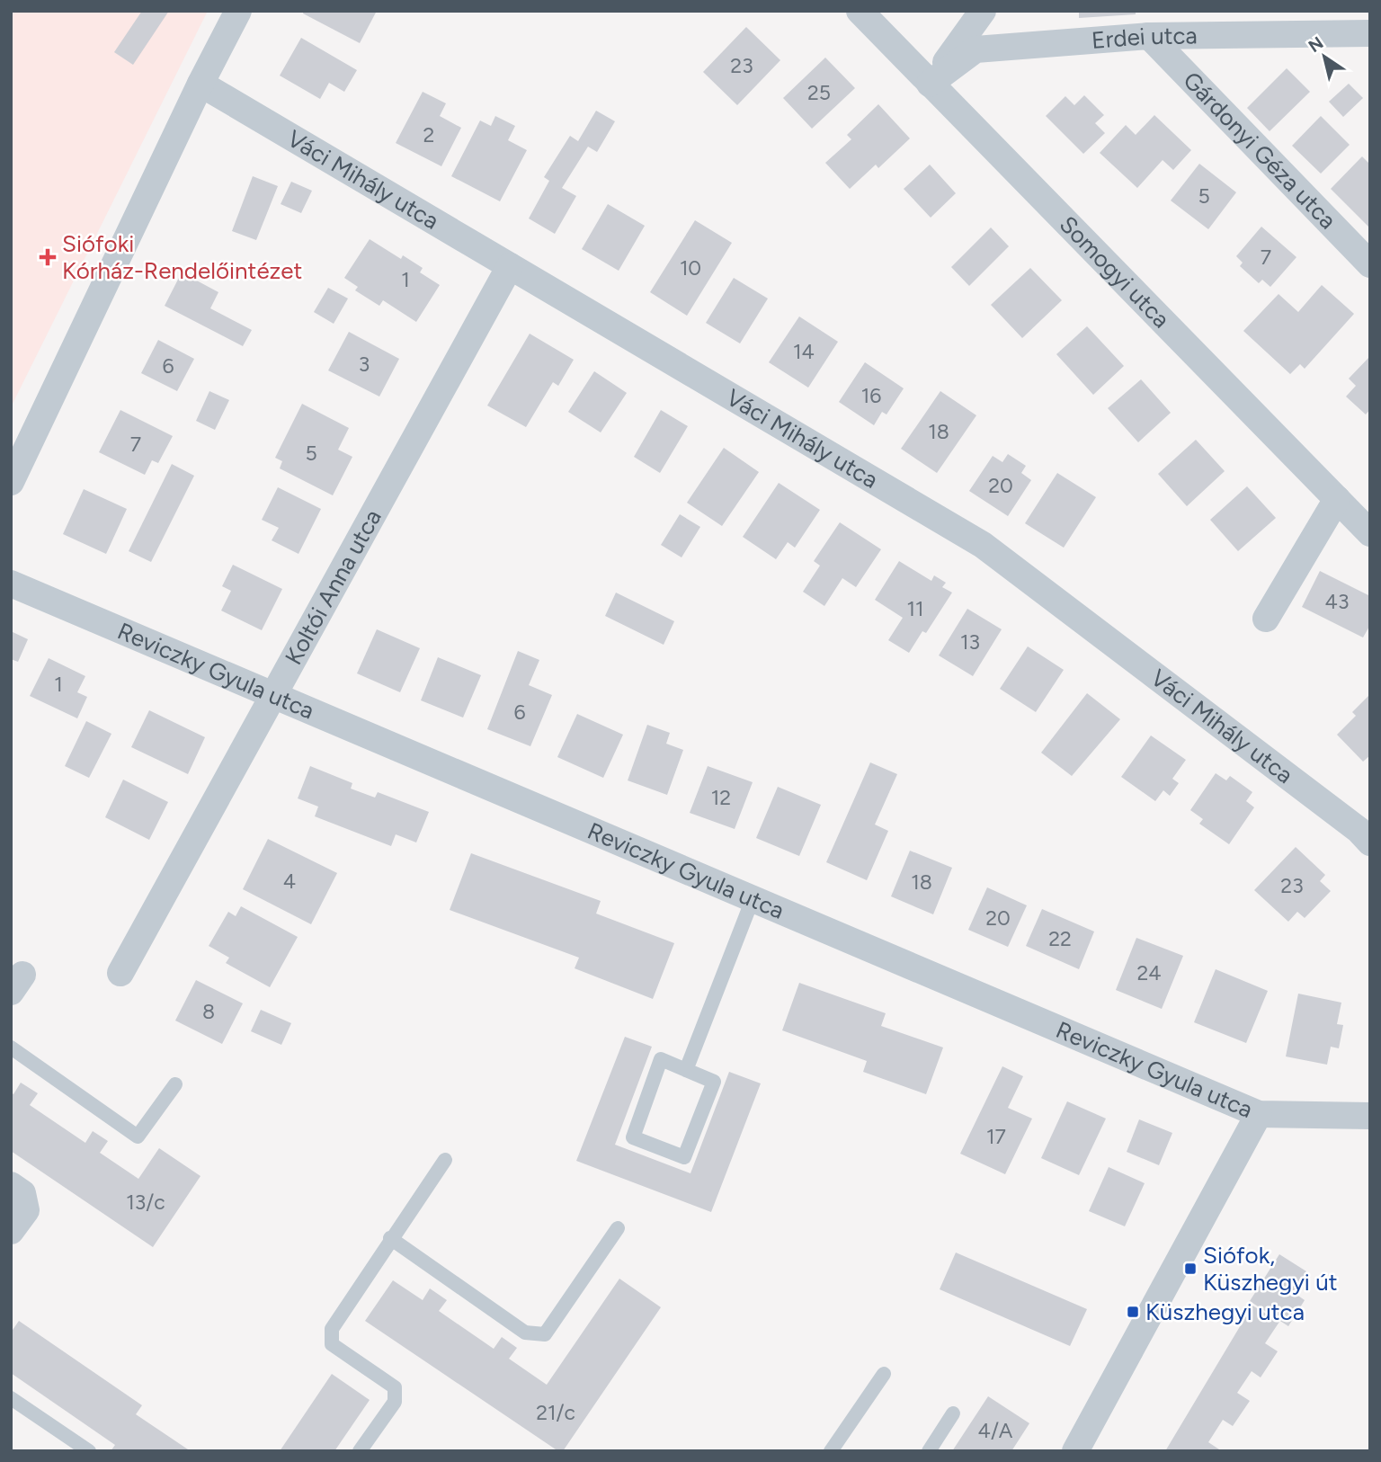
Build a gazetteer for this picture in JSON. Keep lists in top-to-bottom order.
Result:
{
  "streets": {
    "street": [
      "Erdei utca",
      "Gárdonyi Géza utca",
      "Váci Mihály utca",
      "Somogyi utca",
      "Koltói Anna utca",
      "Reviczky Gyula utca"
    ]
  },
  "crossings": [
    ["Erdei utca", "Gárdonyi Géza utca"],
    ["Erdei utca", "Somogyi utca"],
    ["Váci Mihály utca", "Koltói Anna utca"],
    ["Koltói Anna utca", "Reviczky Gyula utca"]
  ],
  "places": {
    "health": ["Siófoki Kórház-Rendelőintézet"],
    "transit": ["Siófok, Küszhegyi út", "Küszhegyi utca"]
  },
  "house_numbers": [
    "23",
    "25",
    "2",
    "5",
    "7",
    "10",
    "1",
    "14",
    "3",
    "6",
    "16",
    "18",
    "7",
    "5",
    "20",
    "43",
    "11",
    "13",
    "1",
    "6",
    "12",
    "4",
    "18",
    "23",
    "20",
    "22",
    "24",
    "8",
    "17",
    "13/c",
    "21/c",
    "4/A"
  ],
  "north": "top left"
}
